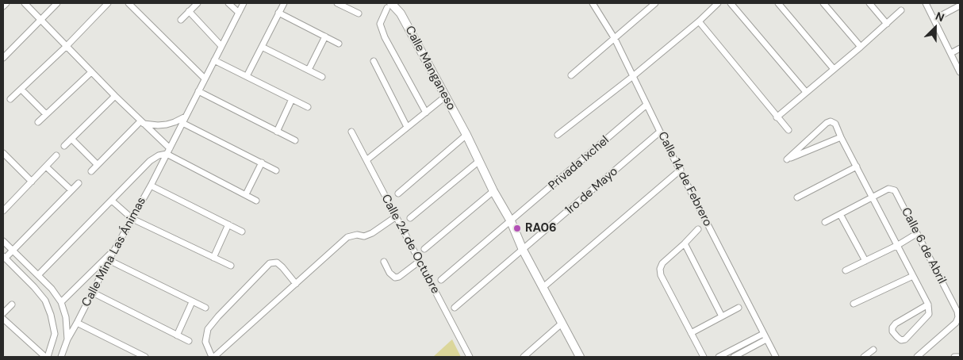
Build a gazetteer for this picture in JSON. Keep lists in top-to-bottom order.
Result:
{
  "streets": {
    "street": [
      "Calle Manganeso",
      "Privada Ixchel",
      "Calle 14 de Febrero",
      "1ro de Mayo",
      "Calle 24 de Octubre",
      "Calle 6 de Abril",
      "Calle Mina Las Ánimas"
    ]
  },
  "crossings": [
    ["Calle Manganeso", "Privada Ixchel"],
    ["Calle Manganeso", "1ro de Mayo"],
    ["Privada Ixchel", "Calle 14 de Febrero"],
    ["Calle 14 de Febrero", "1ro de Mayo"]
  ],
  "places": ["RA06"],
  "north": "top right"
}
